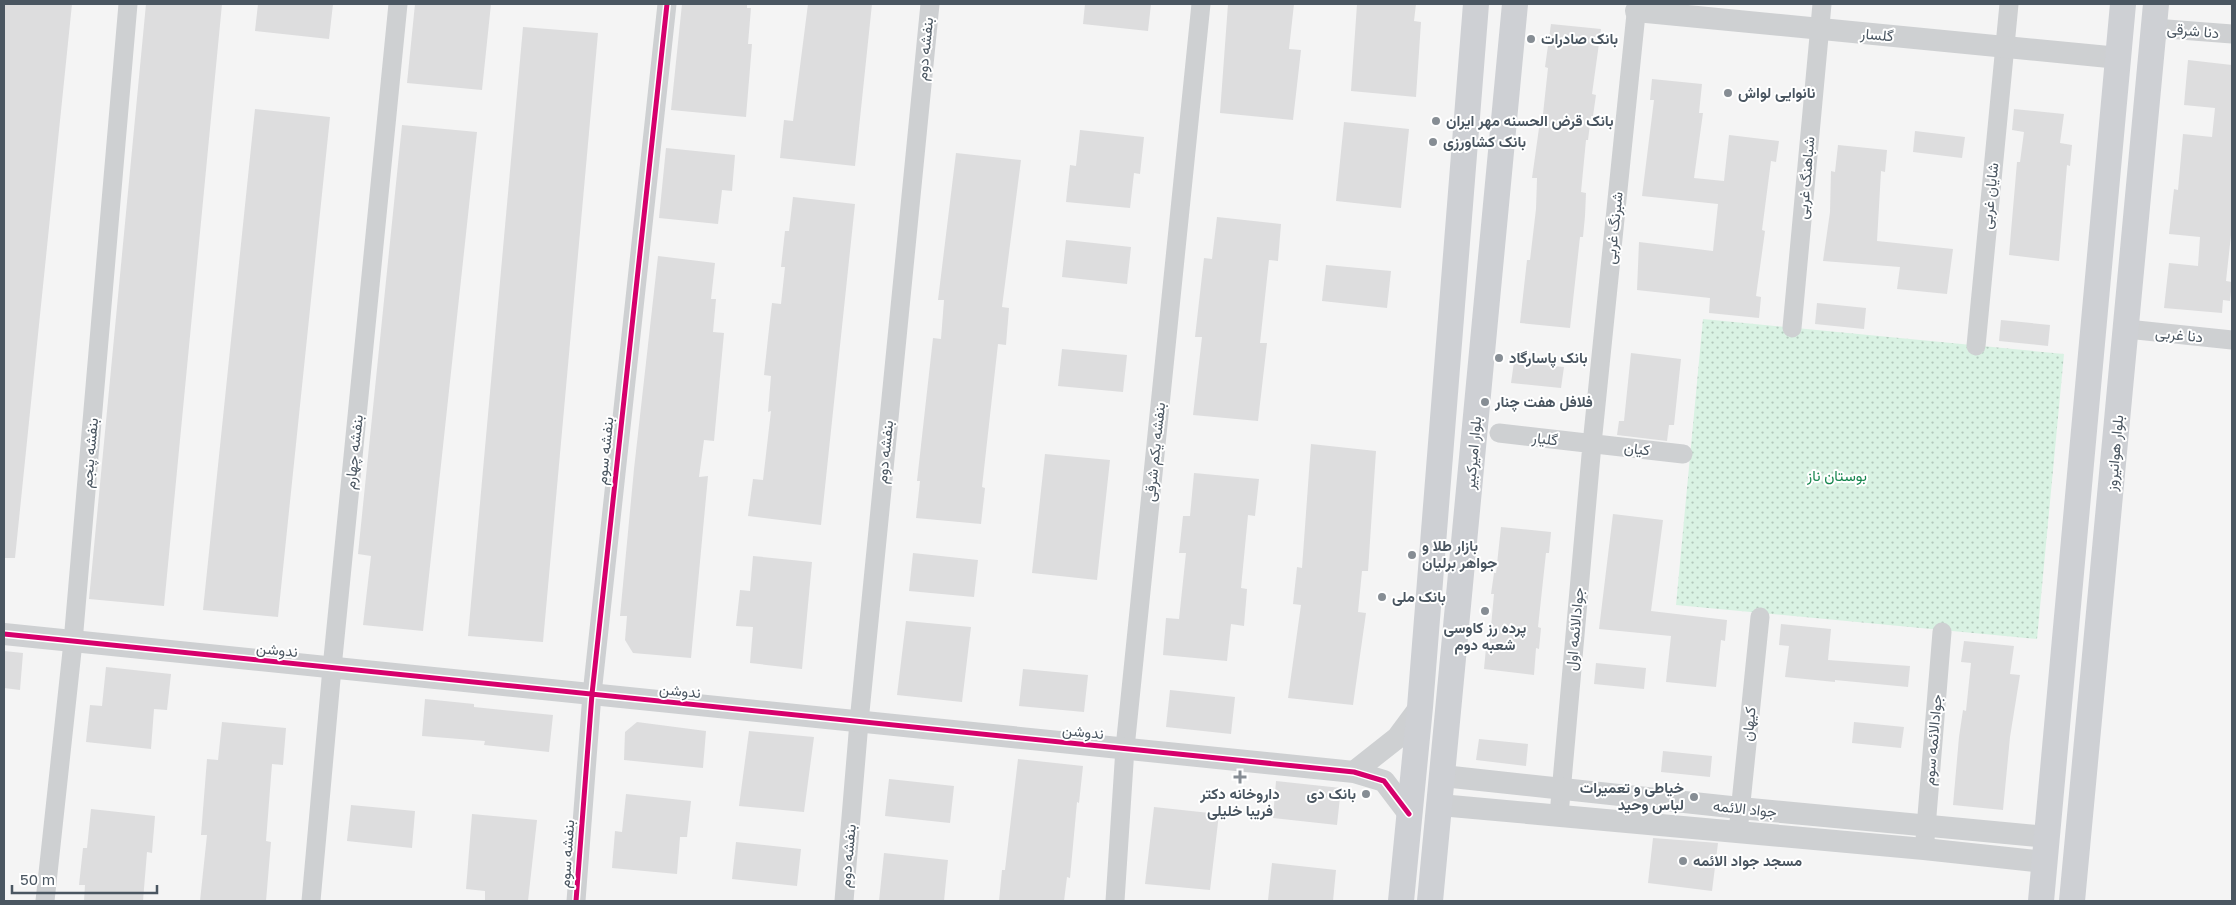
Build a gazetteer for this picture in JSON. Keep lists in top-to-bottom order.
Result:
{
  "streets": {
    "main road": ["بلوار امیرکبیر", "بلوار هوانیروز"],
    "street": [
      "دنا شرقی",
      "گلسار",
      "بنفشه دوم",
      "شباهنگ غربی",
      "شایان غربی",
      "شبرنگ غربی",
      "دنا غربی",
      "گلیار",
      "کیان",
      "بنفشه سوم",
      "بنفشه چهارم",
      "بنفشه یکم شرقی",
      "بنفشه پنجم",
      "جوادالائمه اول",
      "ندوشن",
      "کیهان",
      "جوادالائمه سوم",
      "جواد الائمه"
    ]
  },
  "crossings": [
    ["دنا شرقی", "بلوار هوانیروز"],
    ["گلسار", "شباهنگ غربی"],
    ["گلسار", "شایان غربی"],
    ["گلسار", "شبرنگ غربی"],
    ["بنفشه دوم", "ندوشن"],
    ["شبرنگ غربی", "گلیار"],
    ["شبرنگ غربی", "کیان"],
    ["شبرنگ غربی", "جوادالائمه اول"],
    ["دنا غربی", "بلوار هوانیروز"],
    ["گلیار", "کیان"],
    ["گلیار", "جوادالائمه اول"],
    ["کیان", "جوادالائمه اول"],
    ["بنفشه سوم", "ندوشن"],
    ["بنفشه چهارم", "ندوشن"],
    ["بنفشه یکم شرقی", "ندوشن"],
    ["بنفشه پنجم", "ندوشن"],
    ["بلوار امیرکبیر", "جواد الائمه"],
    ["جوادالائمه اول", "جواد الائمه"],
    ["کیهان", "جواد الائمه"],
    ["جوادالائمه سوم", "جواد الائمه"]
  ],
  "parks": ["بوستان ناز"],
  "places": {
    "other": [
      "بانک صادرات",
      "نانوایی لواش",
      "بانک قرض الحسنه مهر ایران",
      "بانک کشاورزی",
      "بانک پاسارگاد",
      "فلافل هفت چنار",
      "بازار طلا و جواهر برلیان",
      "بانک ملی",
      "پرده رز کاوسی شعبه دوم",
      "بانک دی",
      "خیاطی و تعمیرات لباس وحید",
      "مسجد جواد الائمه"
    ],
    "health": ["داروخانه دکتر فریبا خلیلی"]
  },
  "scale_bar": "50 m"
}
